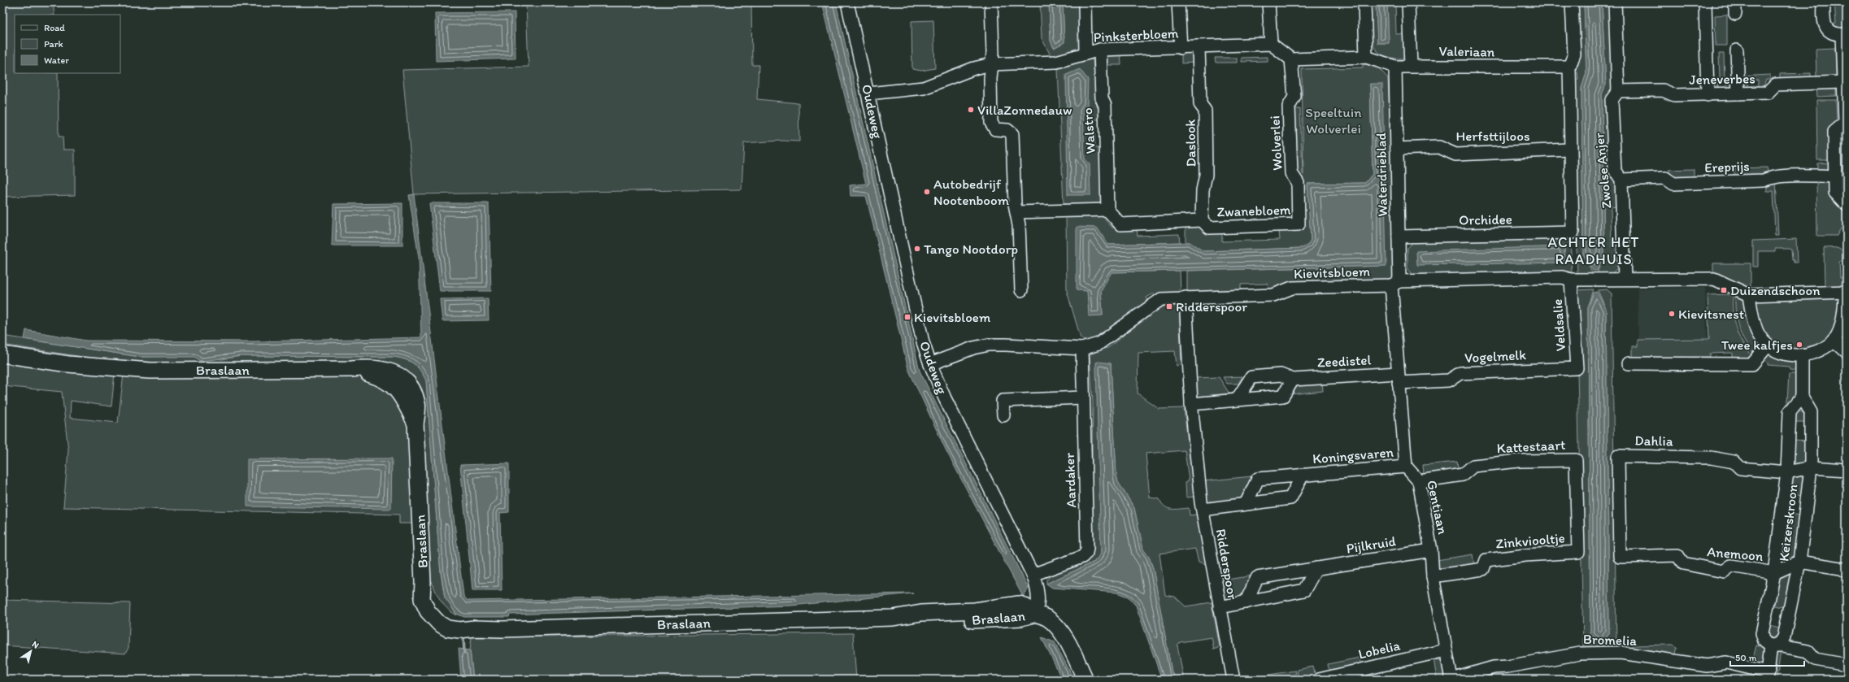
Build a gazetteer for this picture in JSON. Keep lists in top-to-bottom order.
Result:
{
  "streets": {
    "main road": ["Braslaan"],
    "street": [
      "Pinksterbloem",
      "Valeriaan",
      "Jeneverbes",
      "Oudeweg",
      "Walstro",
      "Herfsttijloos",
      "Daslook",
      "Wolverlei",
      "Ereprijs",
      "Zwolse Anjer",
      "Waterdrieblad",
      "Zwanebloem",
      "Orchidee",
      "Kievitsbloem",
      "Veldsalie",
      "Vogelmelk",
      "Zeedistel",
      "Dahlia",
      "Kattestaart",
      "Koningsvaren",
      "Aardaker",
      "Gentiaan",
      "Keizerskroon",
      "Zinkviooltje",
      "Pijlkruid",
      "Anemoon",
      "Ridderspoor",
      "Bromelia",
      "Lobelia"
    ]
  },
  "crossings": [
    ["Pinksterbloem", "Oudeweg"],
    ["Pinksterbloem", "Walstro"],
    ["Pinksterbloem", "Daslook"],
    ["Valeriaan", "Zwolse Anjer"],
    ["Valeriaan", "Waterdrieblad"],
    ["Jeneverbes", "Zwolse Anjer"],
    ["Oudeweg", "Kievitsbloem"],
    ["Oudeweg", "Braslaan"],
    ["Oudeweg", "Aardaker"],
    ["Walstro", "Zwanebloem"],
    ["Herfsttijloos", "Zwolse Anjer"],
    ["Herfsttijloos", "Waterdrieblad"],
    ["Daslook", "Zwanebloem"],
    ["Wolverlei", "Zwanebloem"],
    ["Ereprijs", "Zwolse Anjer"],
    ["Zwolse Anjer", "Orchidee"],
    ["Zwolse Anjer", "Kievitsbloem"],
    ["Waterdrieblad", "Orchidee"],
    ["Waterdrieblad", "Kievitsbloem"],
    ["Kievitsbloem", "Veldsalie"],
    ["Kievitsbloem", "Aardaker"],
    ["Kievitsbloem", "Ridderspoor"],
    ["Veldsalie", "Vogelmelk"],
    ["Vogelmelk", "Zeedistel"],
    ["Dahlia", "Keizerskroon"],
    ["Dahlia", "Anemoon"],
    ["Kattestaart", "Gentiaan"],
    ["Kattestaart", "Zinkviooltje"],
    ["Koningsvaren", "Gentiaan"],
    ["Koningsvaren", "Ridderspoor"],
    ["Gentiaan", "Zinkviooltje"],
    ["Gentiaan", "Pijlkruid"],
    ["Gentiaan", "Bromelia"],
    ["Gentiaan", "Lobelia"],
    ["Keizerskroon", "Anemoon"]
  ],
  "districts": ["ACHTER HET RAADHUIS"],
  "parks": ["Speeltuin Wolverlei"],
  "places": {
    "other": [
      "VillaZonnedauw",
      "Autobedrijf Nootenboom",
      "Tango Nootdorp",
      "Kievitsnest",
      "Twee kalfjes"
    ],
    "transit": ["Duizendschoon", "Ridderspoor", "Kievitsbloem"]
  },
  "legend": ["Road", "Park", "Water"],
  "scale_bar": "50 m",
  "north": "top right"
}
